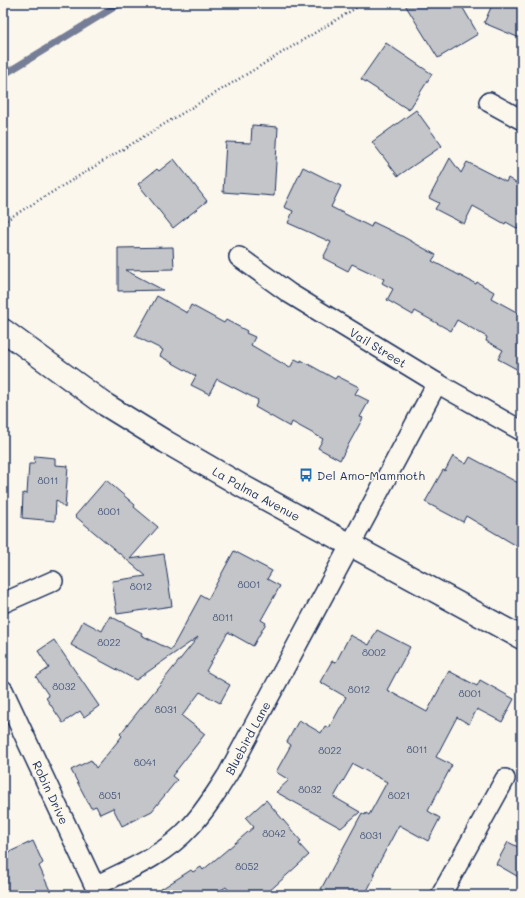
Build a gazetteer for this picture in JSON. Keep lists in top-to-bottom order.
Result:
{
  "streets": {
    "main road": ["La Palma Avenue"],
    "street": ["Vail Street", "Bluebird Lane", "Robin Drive"]
  },
  "crossings": [
    ["Vail Street", "Bluebird Lane"],
    ["La Palma Avenue", "Bluebird Lane"],
    ["Bluebird Lane", "Robin Drive"]
  ],
  "places": {
    "bus stop": ["Del Amo-Mammoth"]
  },
  "house_numbers": [
    "8011",
    "8001",
    "8001",
    "8012",
    "8011",
    "8022",
    "8002",
    "8032",
    "8012",
    "8001",
    "8031",
    "8011",
    "8022",
    "8041",
    "8032",
    "8051",
    "8021",
    "8042",
    "8031",
    "8052"
  ]
}
